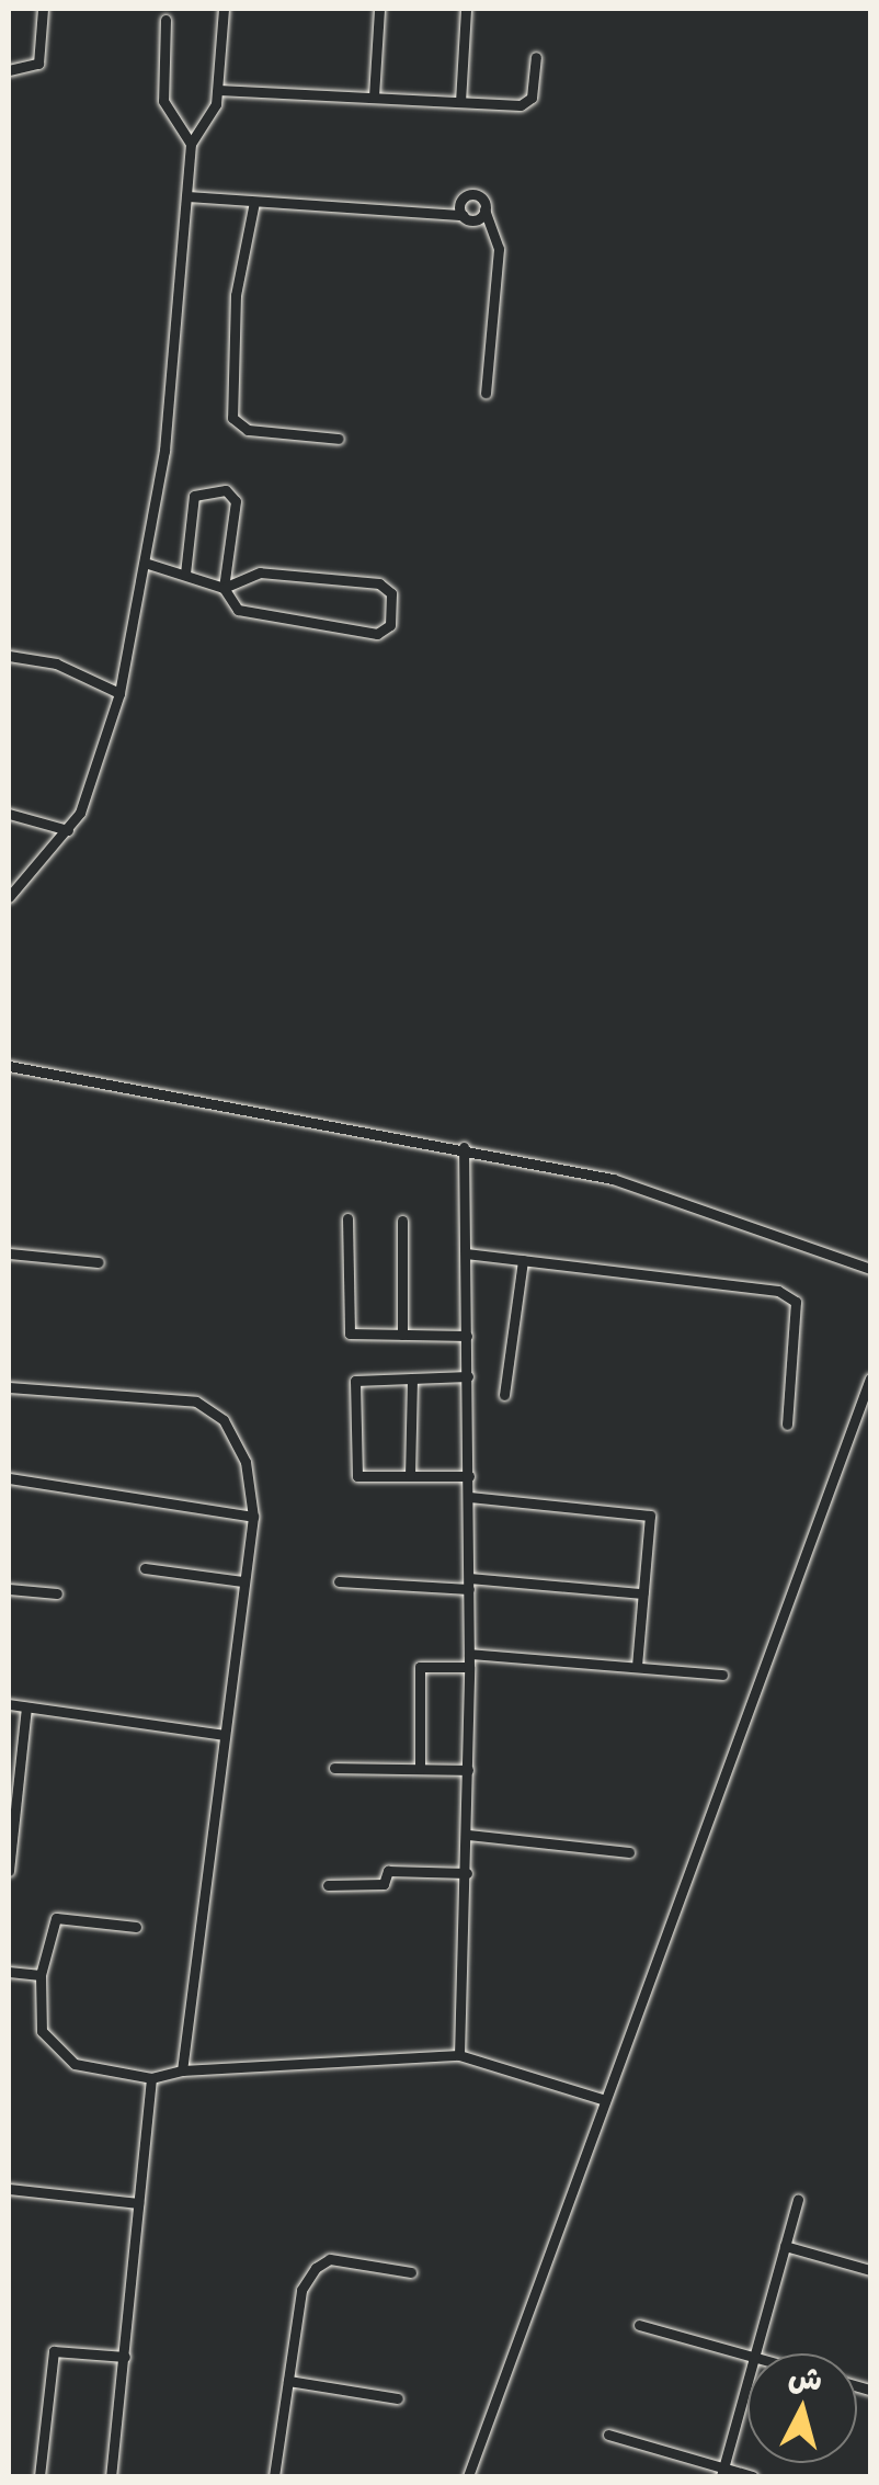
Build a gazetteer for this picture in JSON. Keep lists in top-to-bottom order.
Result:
{
  "north": "top"
}
